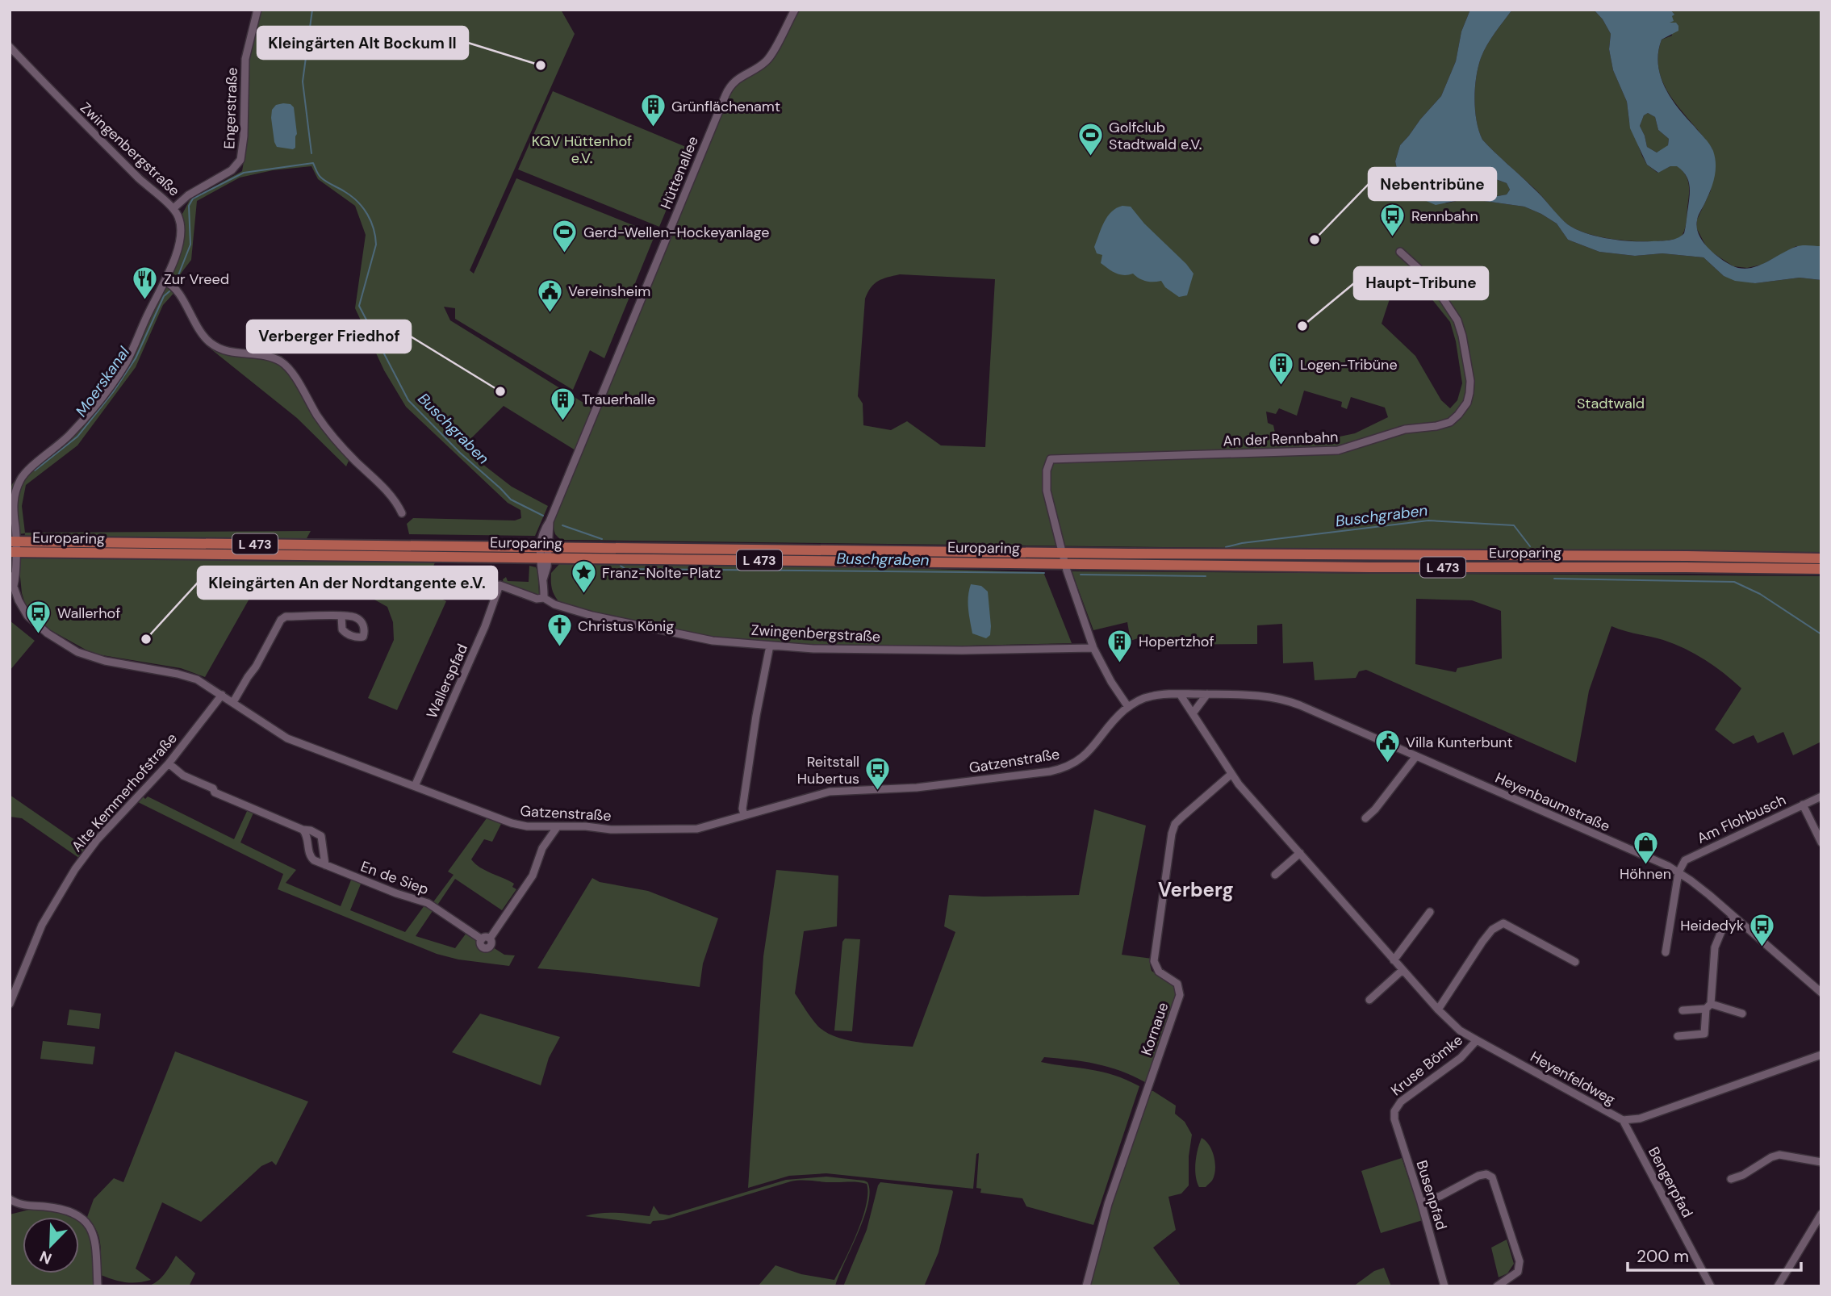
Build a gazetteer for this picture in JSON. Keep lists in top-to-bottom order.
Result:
{
  "streets": {
    "main road": ["Europaring", "L 473"],
    "street": [
      "Engerstraße",
      "Zwingenbergstraße",
      "Hüttenallee",
      "An der Rennbahn",
      "Wallerspfad",
      "Gatzenstraße",
      "Alte Kemmerhofstraße",
      "Heyenbaumstraße",
      "Am Flohbusch",
      "En de Siep",
      "Kornaue",
      "Kruse Bömke",
      "Heyenfeldweg",
      "Bengerpfad",
      "Busenpfad"
    ]
  },
  "crossings": [
    ["Engerstraße", "Zwingenbergstraße"],
    ["Zwingenbergstraße", "Wallerspfad"],
    ["Zwingenbergstraße", "Gatzenstraße"],
    ["Hüttenallee", "Europaring"],
    ["An der Rennbahn", "Europaring"],
    ["Europaring", "Gatzenstraße"],
    ["Wallerspfad", "Gatzenstraße"],
    ["Gatzenstraße", "Alte Kemmerhofstraße"],
    ["Gatzenstraße", "Heyenbaumstraße"],
    ["Gatzenstraße", "En de Siep"],
    ["Heyenbaumstraße", "Am Flohbusch"],
    ["Heyenbaumstraße", "Heyenfeldweg"],
    ["Kornaue", "Heyenfeldweg"],
    ["Kruse Bömke", "Heyenfeldweg"],
    ["Kruse Bömke", "Busenpfad"],
    ["Heyenfeldweg", "Bengerpfad"]
  ],
  "districts": ["Verberg"],
  "water": ["Moerskanal", "Buschgraben"],
  "parks": ["KGV Hüttenhof e.V.", "Stadtwald"],
  "places": {
    "other": [
      "Kleingärten Alt Bockum II",
      "Nebentribüne",
      "Haupt-Tribune",
      "Verberger Friedhof",
      "Kleingärten An der Nordtangente e.V."
    ],
    "building": [
      "Grünflächenamt",
      "Logen-Tribüne",
      "Trauerhalle",
      "Hopertzhof"
    ],
    "sports": ["Golfclub Stadtwald e.V.", "Gerd-Wellen-Hockeyanlage"],
    "bus stop": [
      "Rennbahn",
      "Wallerhof",
      "Reitstall Hubertus",
      "Heidedyk"
    ],
    "restaurant": ["Zur Vreed"],
    "public building": ["Vereinsheim", "Villa Kunterbunt"],
    "place": ["Franz-Nolte-Platz"],
    "church": ["Christus König"],
    "shop": ["Höhnen"]
  },
  "scale_bar": "200 m",
  "north": "bottom left"
}
